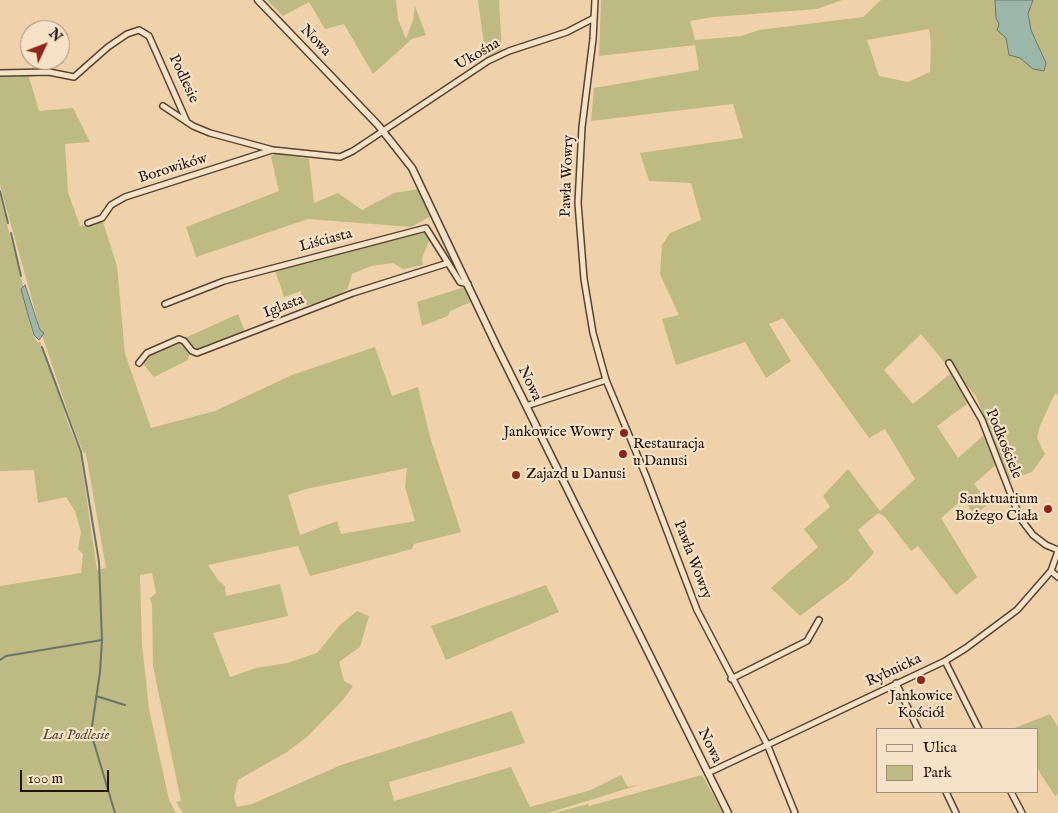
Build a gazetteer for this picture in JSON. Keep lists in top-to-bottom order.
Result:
{
  "streets": {
    "street": [
      "Nowa",
      "Ukośna",
      "Podlesie",
      "Borowików",
      "Pawła Wowry",
      "Liściasta",
      "Iglasta",
      "Podkościele",
      "Rybnicka"
    ]
  },
  "crossings": [
    ["Nowa", "Ukośna"],
    ["Nowa", "Podlesie"],
    ["Nowa", "Liściasta"],
    ["Nowa", "Rybnicka"],
    ["Ukośna", "Podlesie"],
    ["Ukośna", "Pawła Wowry"],
    ["Podlesie", "Borowików"],
    ["Pawła Wowry", "Rybnicka"],
    ["Liściasta", "Iglasta"],
    ["Podkościele", "Rybnicka"]
  ],
  "parks": ["Las Podlesie"],
  "places": [
    "Jankowice Wowry",
    "Restauracja u Danusi",
    "Zajazd u Danusi",
    "Sanktuarium Bożego Ciała",
    "Jankowice Kościół"
  ],
  "legend": ["Ulica", "Park"],
  "scale_bar": "100 m",
  "north": "top right"
}
